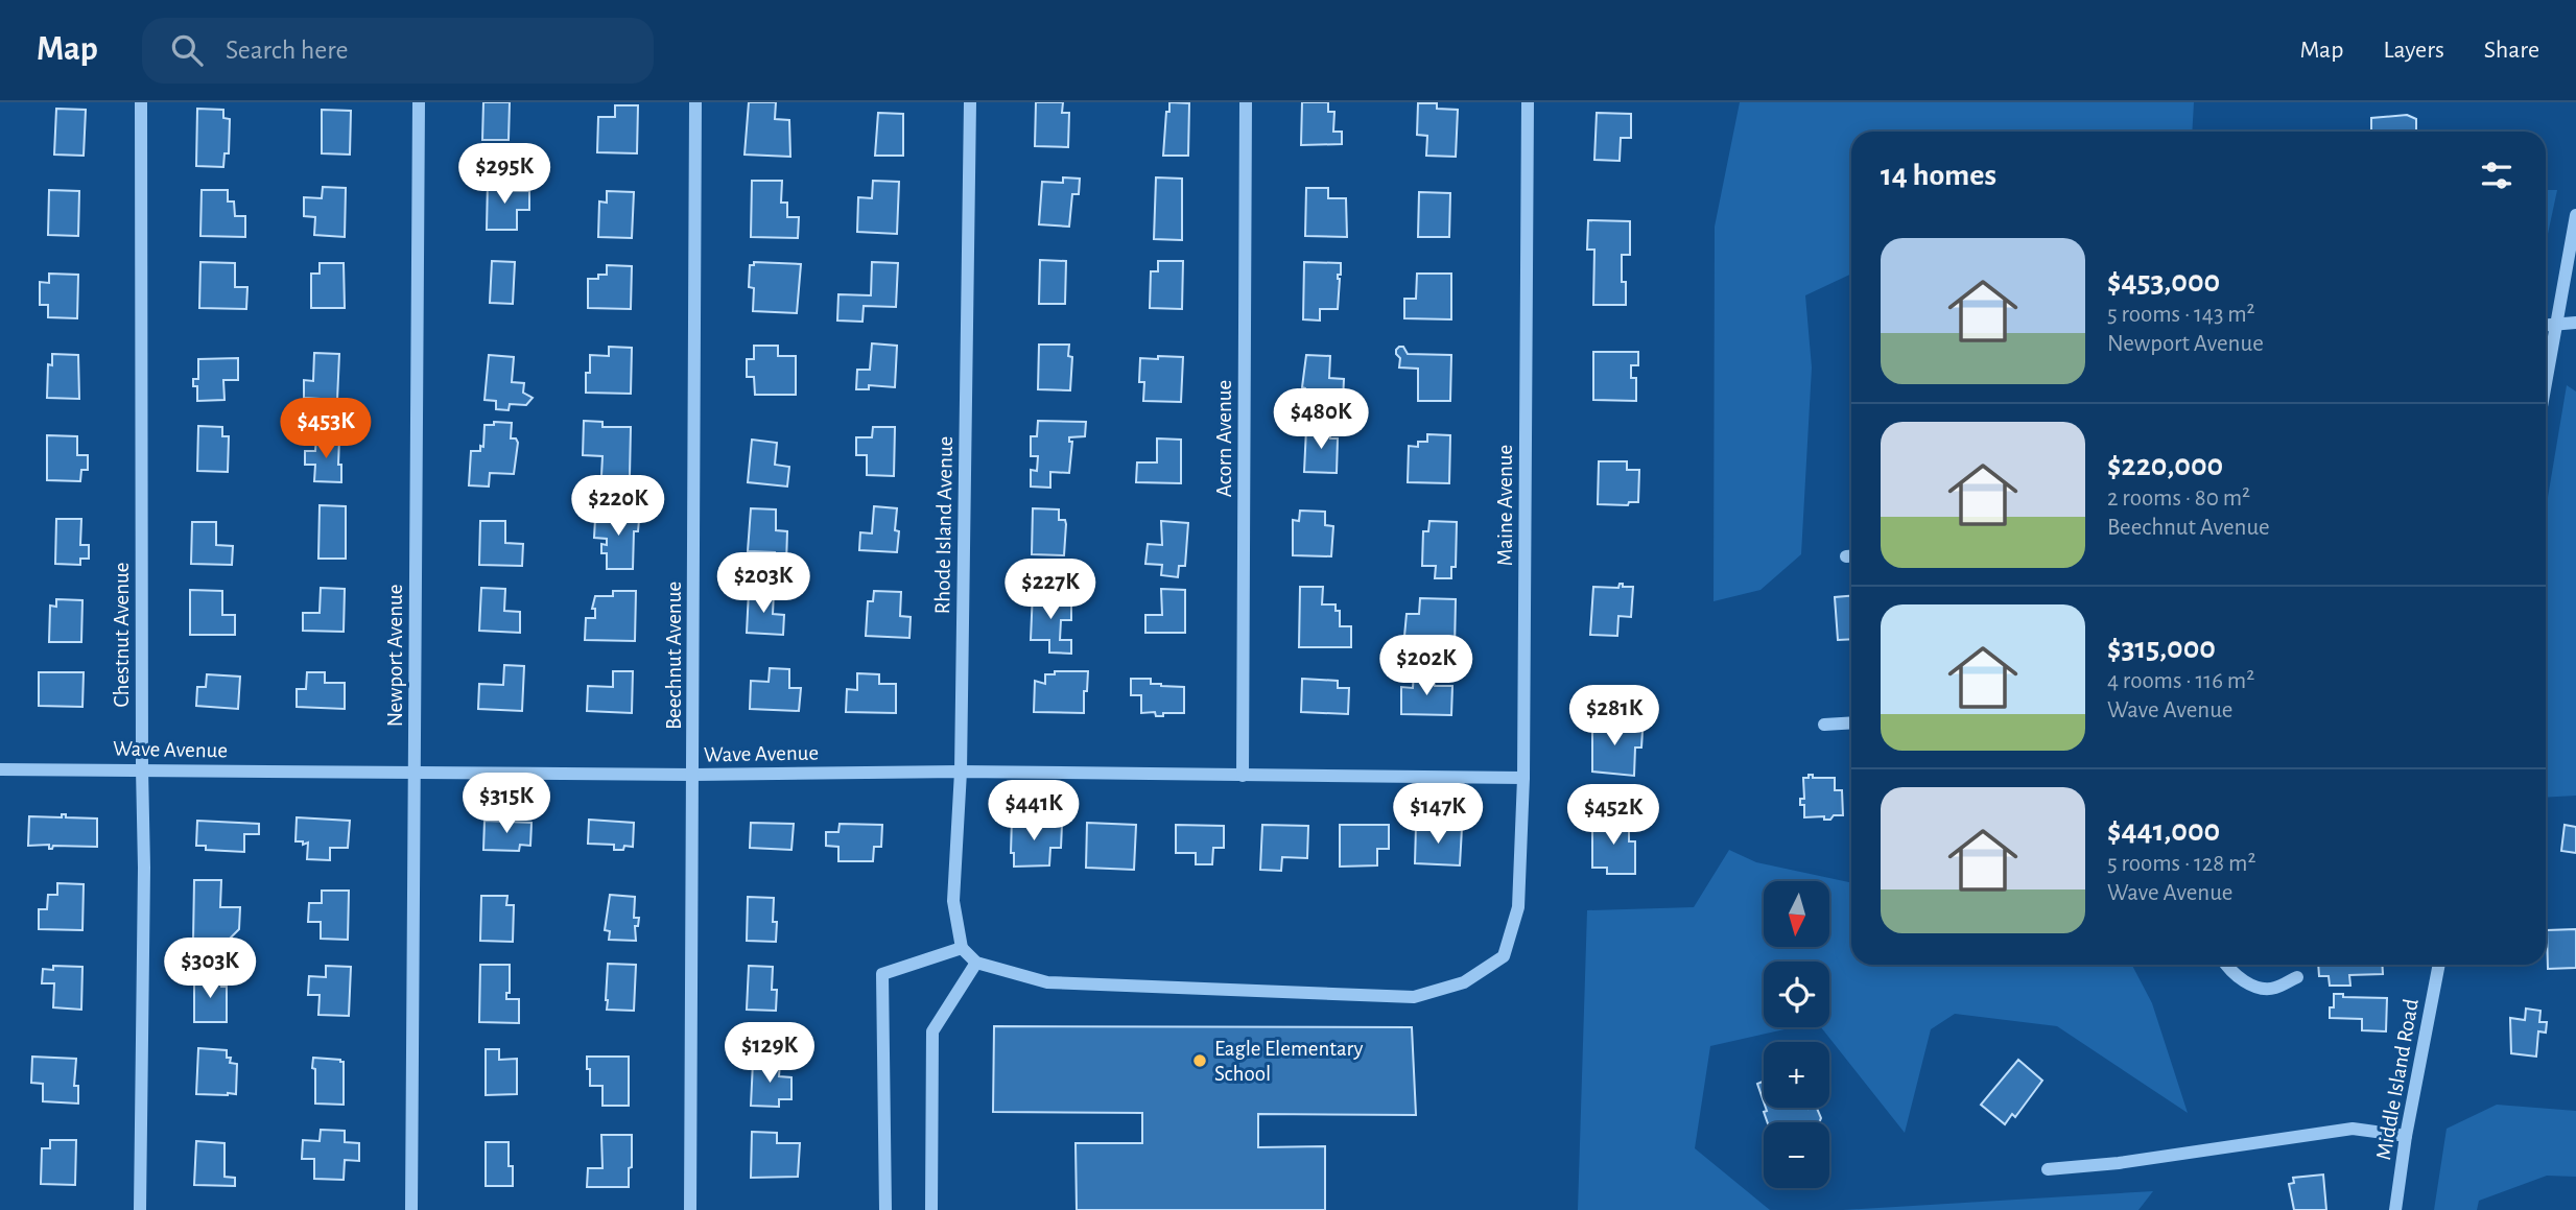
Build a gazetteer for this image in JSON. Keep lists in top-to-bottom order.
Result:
{
  "streets": {
    "street": [
      "Acorn Avenue",
      "Maine Avenue",
      "Rhode Island Avenue",
      "Chestnut Avenue",
      "Newport Avenue",
      "Beechnut Avenue",
      "Wave Avenue",
      "Middle Island Road"
    ]
  },
  "crossings": [
    ["Acorn Avenue", "Wave Avenue"],
    ["Maine Avenue", "Wave Avenue"],
    ["Rhode Island Avenue", "Wave Avenue"],
    ["Chestnut Avenue", "Wave Avenue"],
    ["Newport Avenue", "Wave Avenue"],
    ["Beechnut Avenue", "Wave Avenue"]
  ],
  "places": ["Eagle Elementary School"],
  "north": "bottom",
  "page": {
    "header": "Map",
    "search": "Search here",
    "nav": ["Map", "Layers", "Share"],
    "heading": "14 homes",
    "price": [
      "$295K",
      "$480K",
      "$453K",
      "$220K",
      "$203K",
      "$227K",
      "$202K",
      "$281K",
      "$315K",
      "$441K",
      "$147K",
      "$452K",
      "$303K",
      "$129K"
    ],
    "list": [
      {
        "name": "$453,000",
        "note": "5 rooms · 143 m² · Newport Avenue"
      },
      {
        "name": "$220,000",
        "note": "2 rooms · 80 m² · Beechnut Avenue"
      },
      {
        "name": "$315,000",
        "note": "4 rooms · 116 m² · Wave Avenue"
      },
      {
        "name": "$441,000",
        "note": "5 rooms · 128 m² · Wave Avenue"
      }
    ],
    "map_buttons": ["+", "−"]
  }
}
